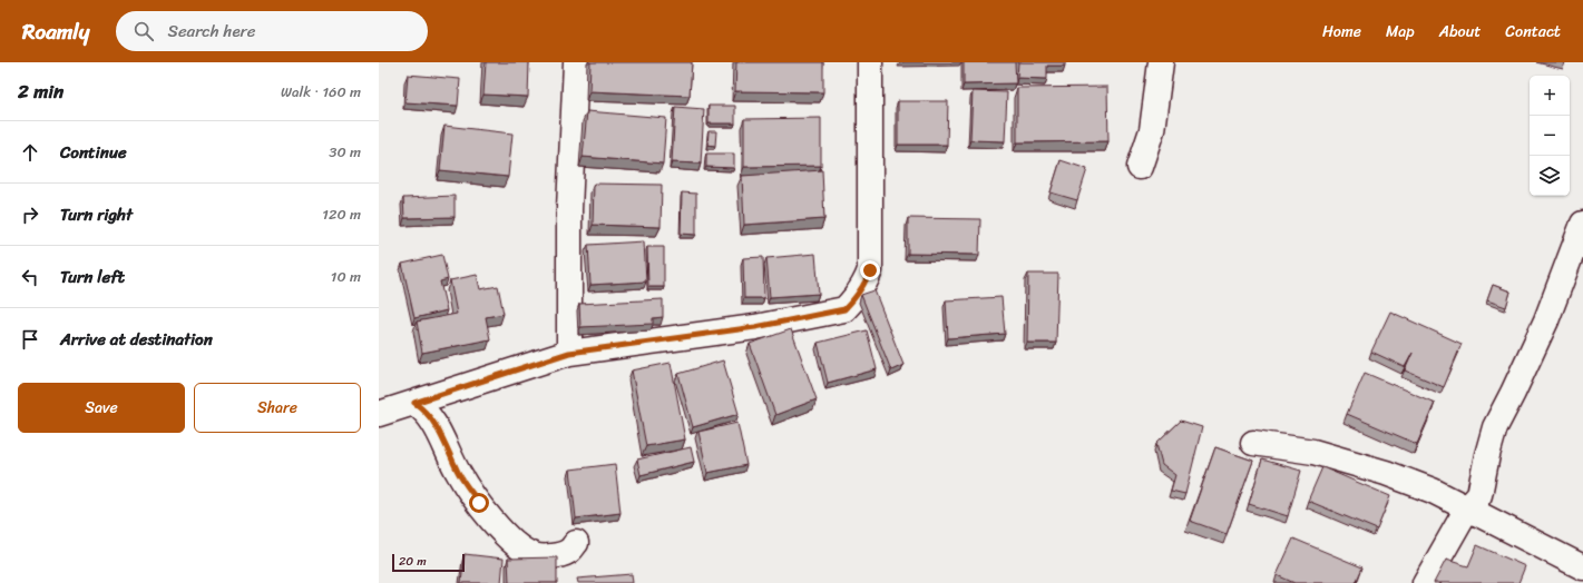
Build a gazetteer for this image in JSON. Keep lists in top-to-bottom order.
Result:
{
  "scale_bar": "20 m",
  "page": {
    "header": "Roamly",
    "search": "Search here",
    "nav": [
      "Home",
      "Map",
      "About",
      "Contact"
    ],
    "heading": ["2 min", "Walk · 160 m"],
    "map_buttons": ["+", "−"],
    "list": [
      ["Continue", "30 m"],
      ["Turn right", "120 m"],
      ["Turn left", "10 m"],
      "Arrive at destination"
    ],
    "buttons": ["Save", "Share"],
    "scale": "20 m"
  }
}
